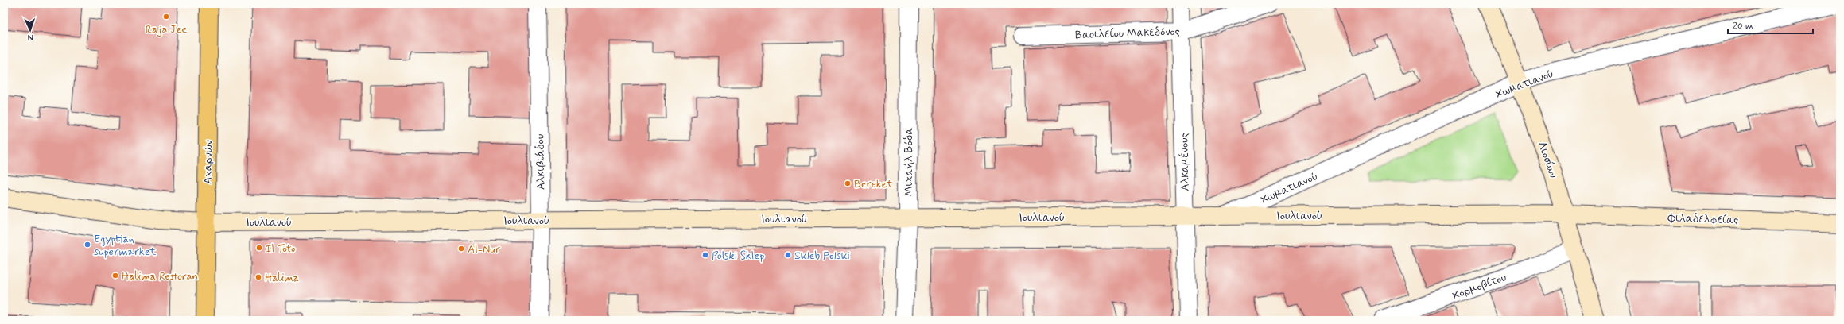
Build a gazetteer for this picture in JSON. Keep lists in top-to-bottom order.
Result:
{
  "streets": {
    "main road": [
      "Λιοσίων",
      "Αχαρνών",
      "Ιουλιανού",
      "Φιλαδελφείας"
    ],
    "street": [
      "Βασιλείου Μακεδόνος",
      "Χωματιανού",
      "Αλκιβιάδου",
      "Μιχαήλ Βόδα",
      "Αλκαμένους",
      "Χορμοβίτου"
    ]
  },
  "crossings": [
    ["Βασιλείου Μακεδόνος", "Αλκαμένους"],
    ["Χωματιανού", "Λιοσίων"],
    ["Χωματιανού", "Ιουλιανού"],
    ["Λιοσίων", "Ιουλιανού"],
    ["Λιοσίων", "Φιλαδελφείας"],
    ["Λιοσίων", "Χορμοβίτου"],
    ["Αχαρνών", "Ιουλιανού"],
    ["Αλκιβιάδου", "Ιουλιανού"],
    ["Μιχαήλ Βόδα", "Ιουλιανού"],
    ["Αλκαμένους", "Ιουλιανού"],
    ["Ιουλιανού", "Φιλαδελφείας"]
  ],
  "places": [
    "Raja Jee",
    "Bereket",
    "Egyptian supermarket",
    "Il Toto",
    "Al-Nur",
    "Polski Sklep",
    "Skleb Polski",
    "Halima Restoran",
    "Halima"
  ],
  "scale_bar": "20 m",
  "north": "bottom"
}
